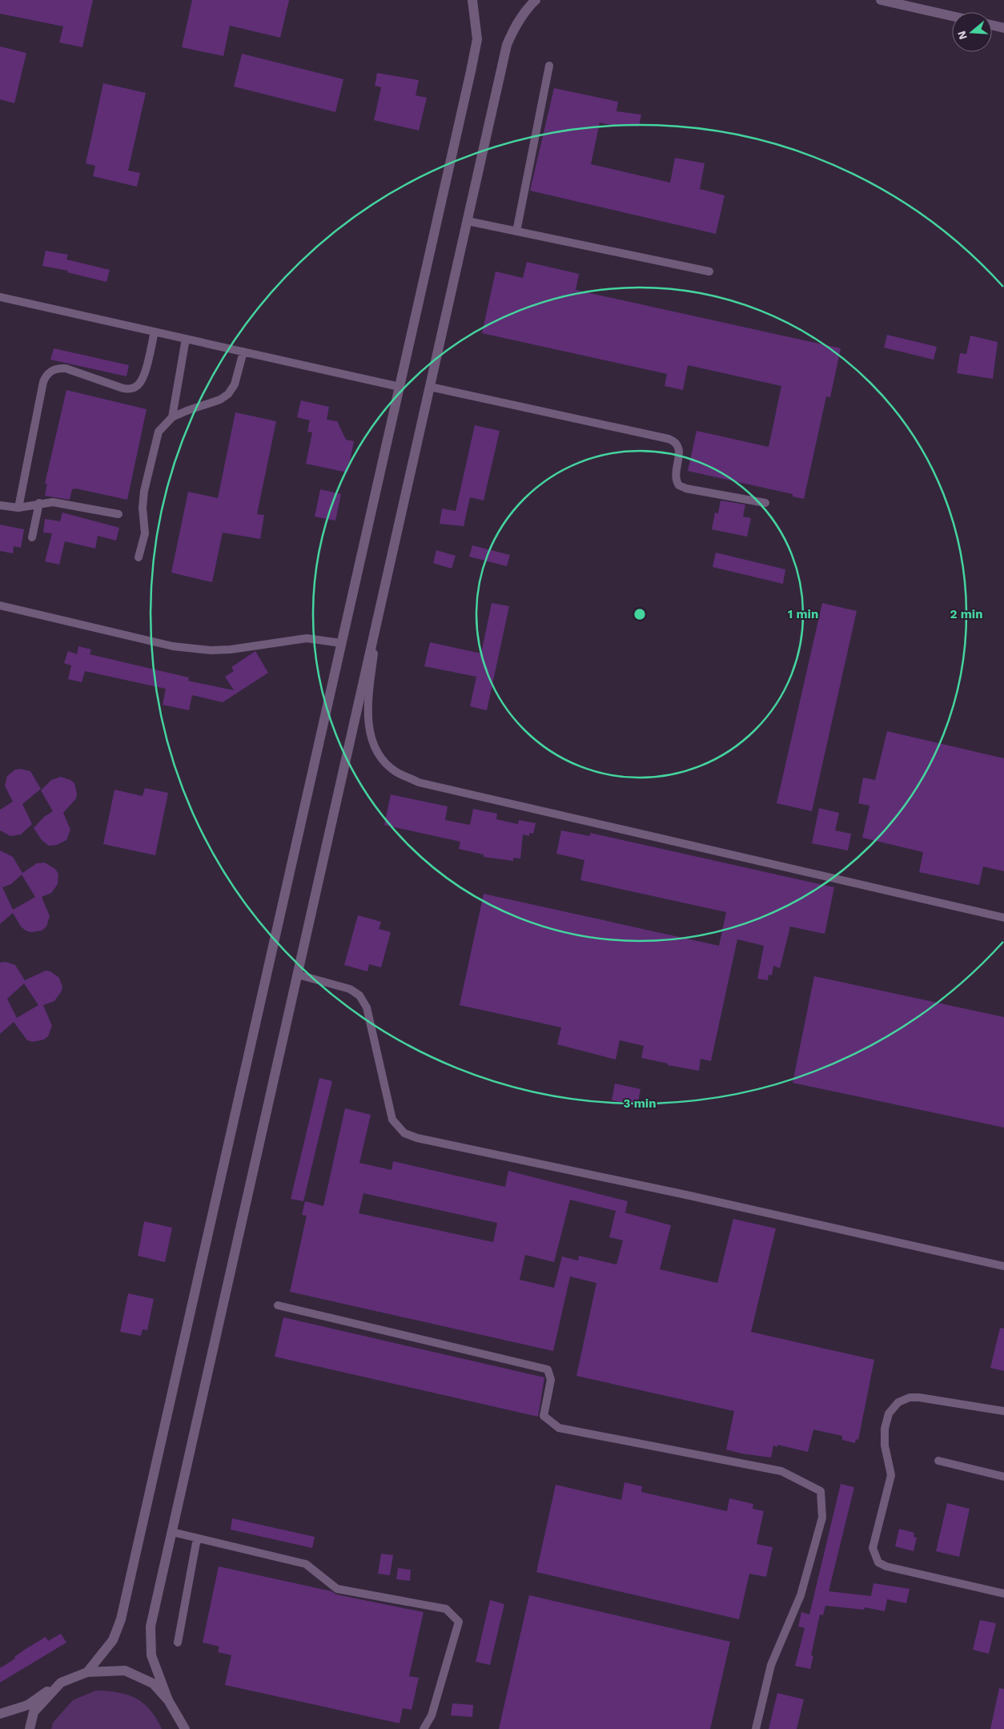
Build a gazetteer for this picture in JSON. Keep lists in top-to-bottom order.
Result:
{
  "north": "left",
  "rings": ["1 min", "2 min", "3 min"]
}
